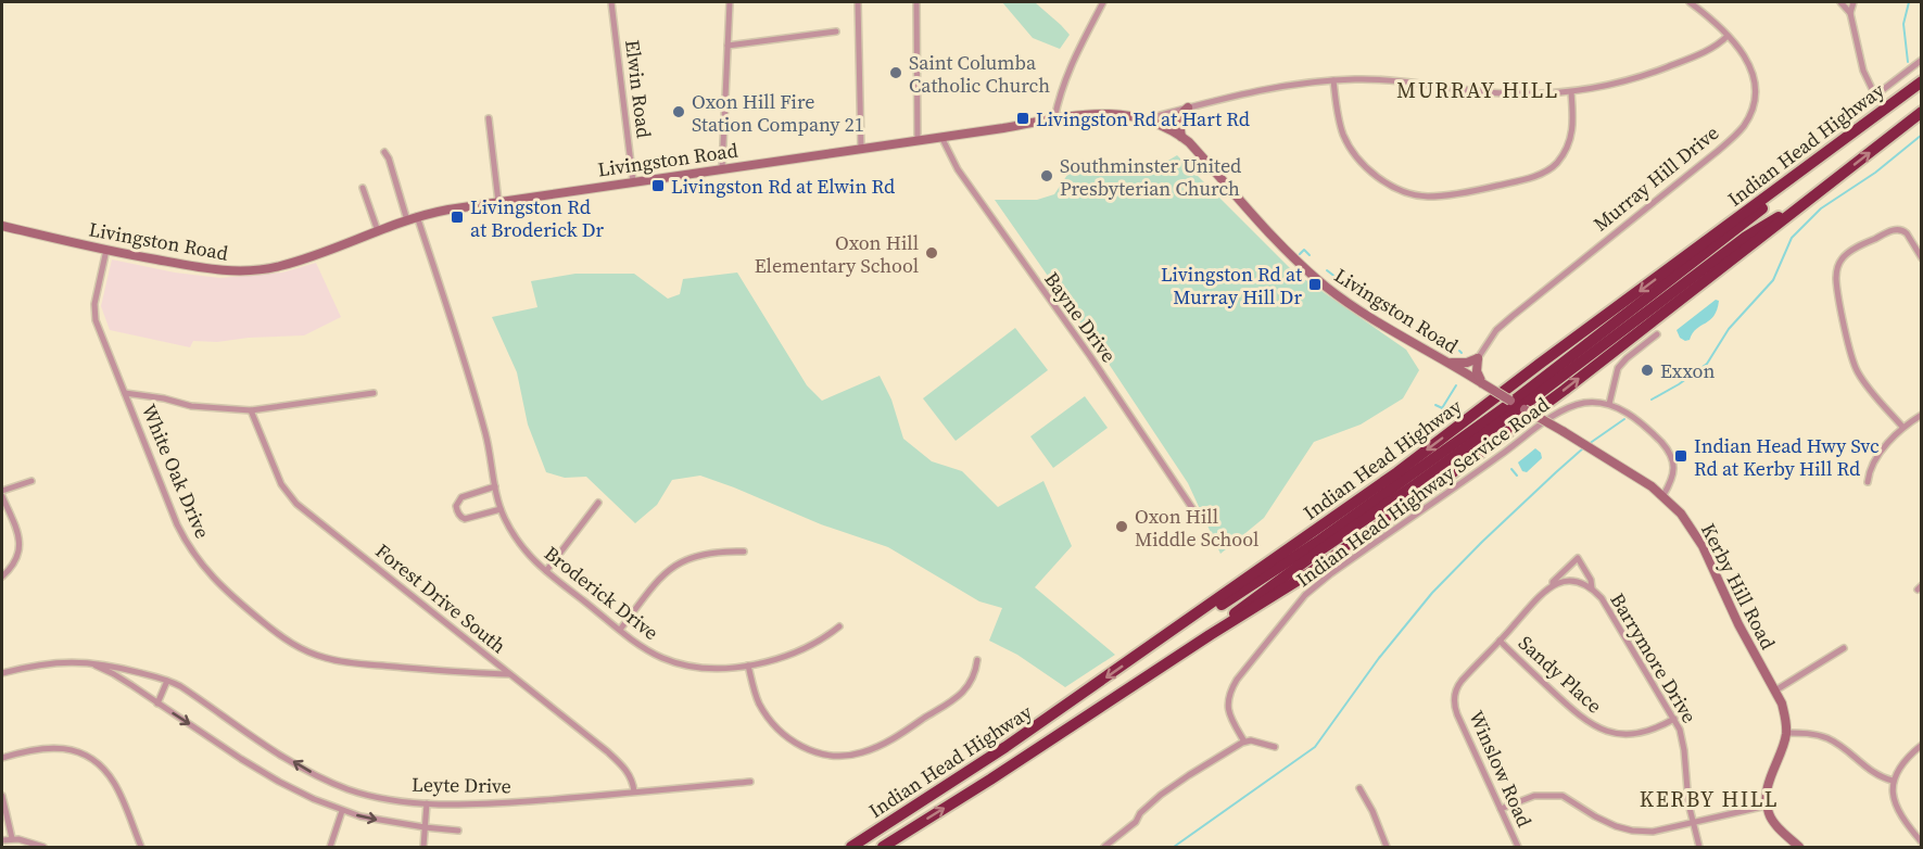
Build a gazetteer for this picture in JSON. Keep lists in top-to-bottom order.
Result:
{
  "streets": {
    "highway": ["Indian Head Highway"],
    "main road": ["Livingston Road", "Kerby Hill Road"],
    "street": [
      "Elwin Road",
      "Murray Hill Drive",
      "Bayne Drive",
      "White Oak Drive",
      "Indian Head Highway Service Road",
      "Broderick Drive",
      "Forest Drive South",
      "Barrymore Drive",
      "Sandy Place",
      "Winslow Road",
      "Leyte Drive"
    ]
  },
  "crossings": [
    ["Elwin Road", "Livingston Road"],
    ["Livingston Road", "Bayne Drive"],
    ["Livingston Road", "White Oak Drive"],
    ["Livingston Road", "Kerby Hill Road"],
    ["Livingston Road", "Broderick Drive"],
    ["White Oak Drive", "Forest Drive South"],
    ["Forest Drive South", "Leyte Drive"],
    ["Barrymore Drive", "Sandy Place"],
    ["Barrymore Drive", "Winslow Road"],
    ["Sandy Place", "Winslow Road"]
  ],
  "districts": ["MURRAY HILL", "KERBY HILL"],
  "places": {
    "other": [
      "Saint Columba Catholic Church",
      "Oxon Hill Fire Station Company 21",
      "Southminster United Presbyterian Church",
      "Oxon Hill Elementary School",
      "Exxon",
      "Oxon Hill Middle School"
    ],
    "transit": [
      "Livingston Rd at Hart Rd",
      "Livingston Rd at Elwin Rd",
      "Livingston Rd at Broderick Dr",
      "Livingston Rd at Murray Hill Dr",
      "Indian Head Hwy Svc Rd at Kerby Hill Rd"
    ]
  }
}
